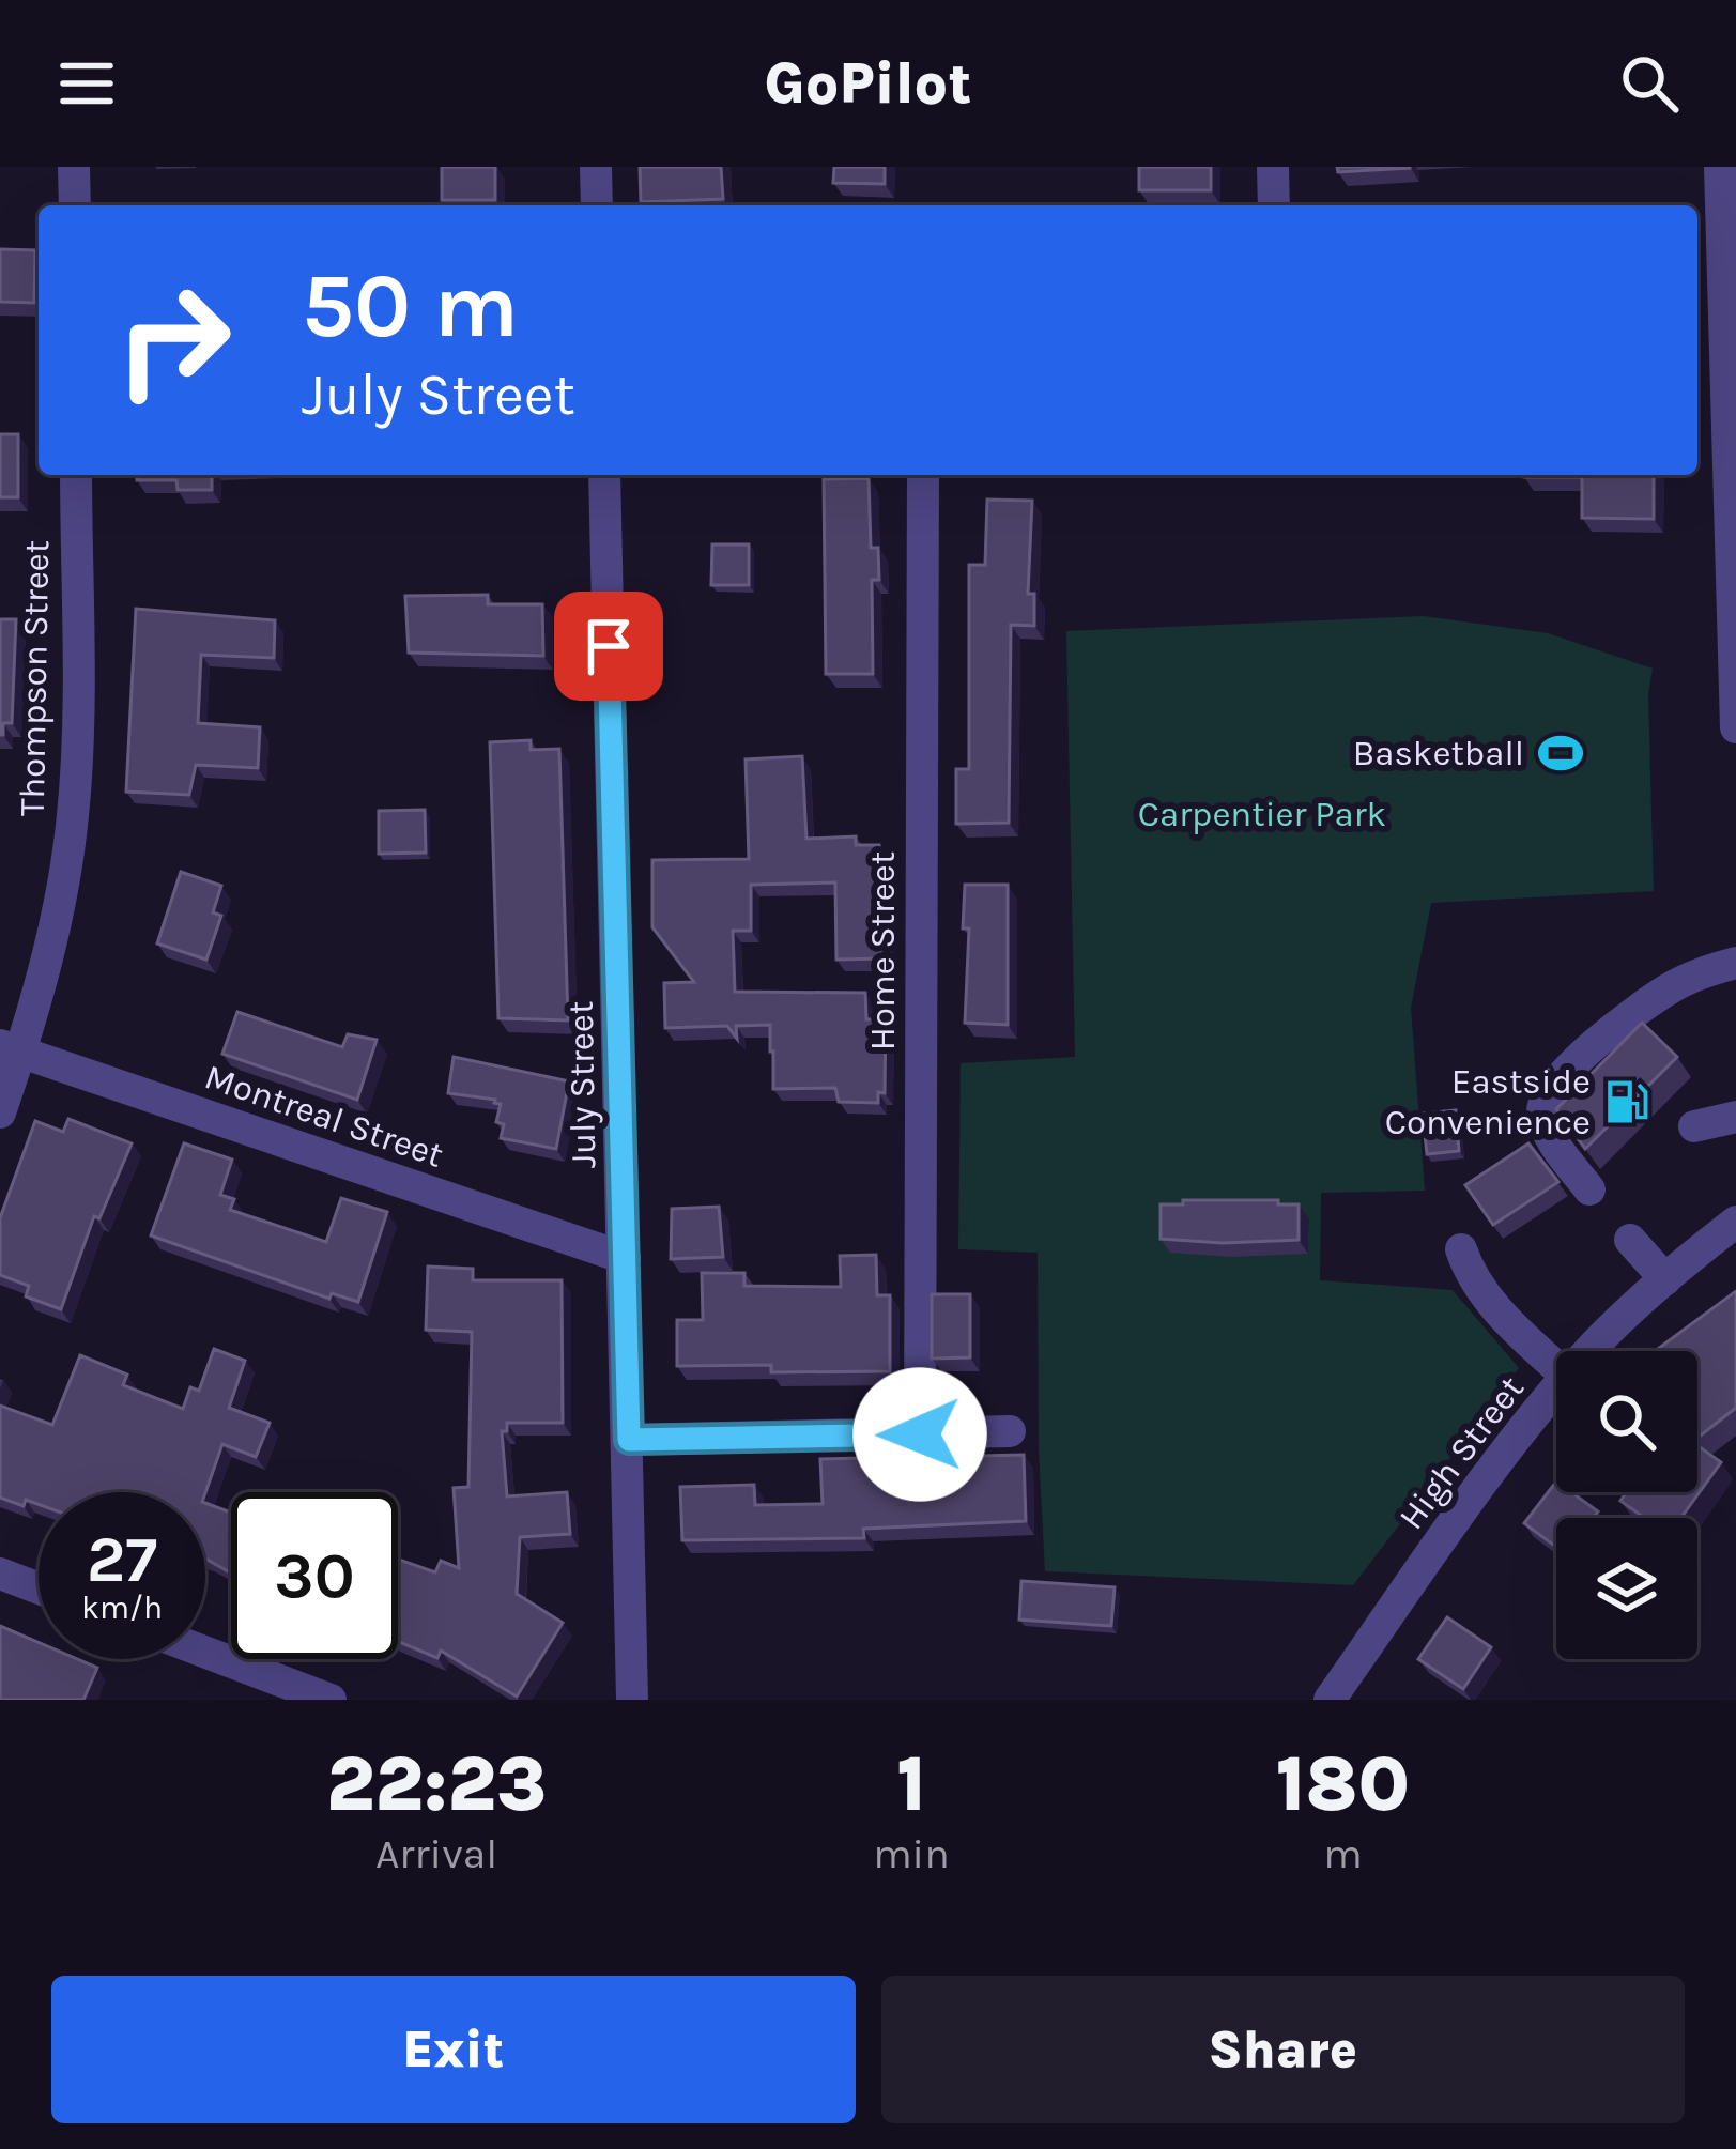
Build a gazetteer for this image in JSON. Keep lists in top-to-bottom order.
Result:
{
  "streets": {
    "street": [
      "Thompson Street",
      "Home Street",
      "July Street",
      "Montreal Street",
      "High Street"
    ]
  },
  "crossings": [
    ["Thompson Street", "Montreal Street"],
    ["July Street", "Montreal Street"]
  ],
  "parks": ["Carpentier Park"],
  "places": {
    "sports": ["Basketball"],
    "fuel station": ["Eastside Convenience"]
  },
  "page": {
    "header": "GoPilot",
    "turn": ["50 m", "July Street"],
    "speed": "27 km/h",
    "limit": "30",
    "eta": [
      "22:23",
      "Arrival",
      "1",
      "min",
      "180",
      "m"
    ],
    "buttons": ["Exit", "Share"]
  }
}
